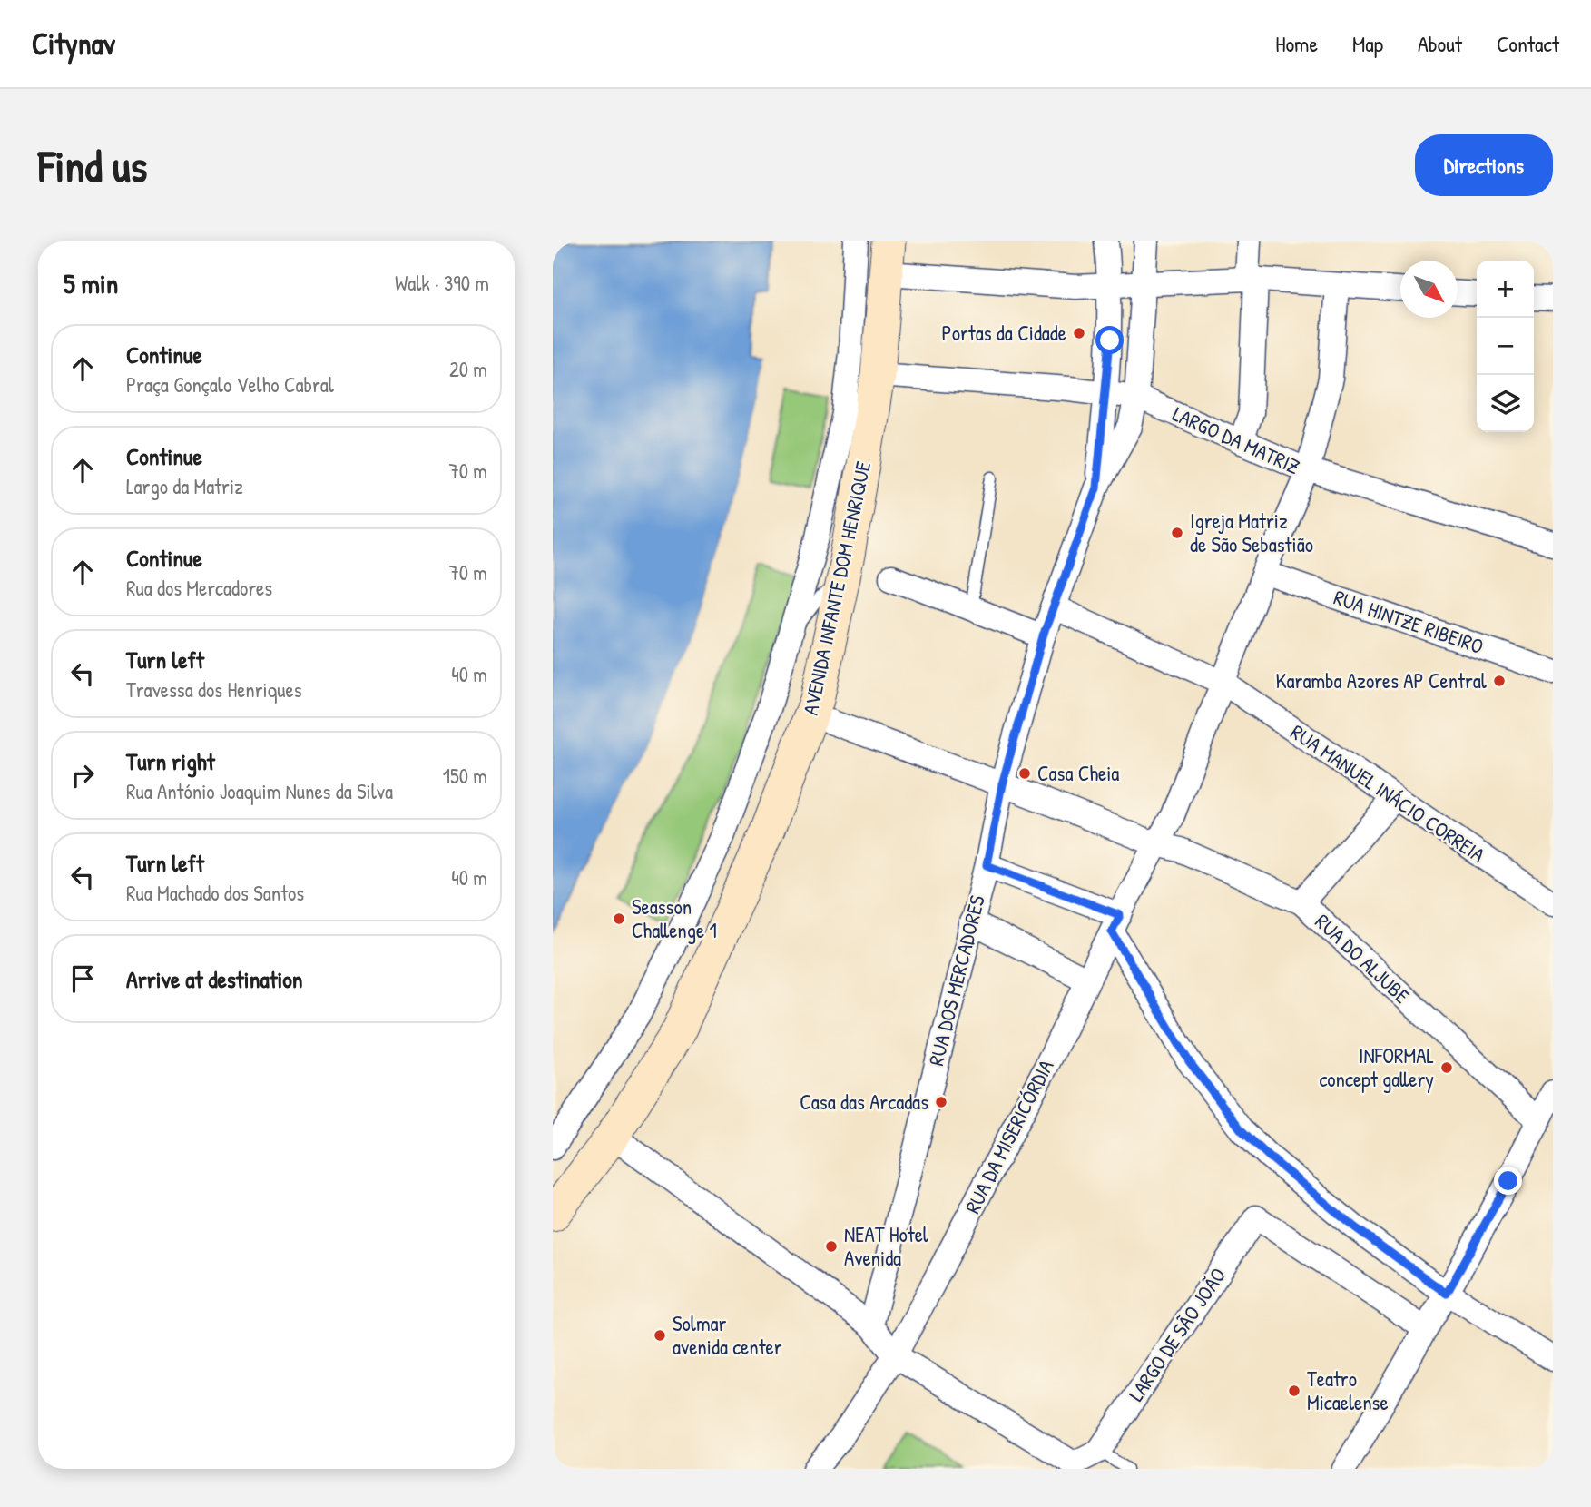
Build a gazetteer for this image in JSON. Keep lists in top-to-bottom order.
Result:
{
  "streets": {
    "main road": ["AVENIDA INFANTE DOM HENRIQUE"],
    "street": [
      "LARGO DA MATRIZ",
      "RUA HINTZE RIBEIRO",
      "RUA MANUEL INÁCIO CORREIA",
      "RUA DO ALJUBE",
      "RUA DOS MERCADORES",
      "RUA DA MISERICÓRDIA",
      "LARGO DE SÃO JOÃO"
    ]
  },
  "crossings": [
    ["LARGO DA MATRIZ", "AVENIDA INFANTE DOM HENRIQUE"],
    ["LARGO DA MATRIZ", "RUA HINTZE RIBEIRO"],
    ["LARGO DA MATRIZ", "RUA MANUEL INÁCIO CORREIA"],
    ["LARGO DA MATRIZ", "RUA DO ALJUBE"],
    ["LARGO DA MATRIZ", "RUA DA MISERICÓRDIA"],
    ["RUA DO ALJUBE", "RUA DOS MERCADORES"],
    ["RUA DO ALJUBE", "RUA DA MISERICÓRDIA"]
  ],
  "places": [
    "Portas da Cidade",
    "Igreja Matriz de São Sebastião",
    "Karamba Azores AP Central",
    "Casa Cheia",
    "Seasson Challenge 1",
    "INFORMAL concept gallery",
    "Casa das Arcadas",
    "NEAT Hotel Avenida",
    "Solmar avenida center",
    "Teatro Micaelense"
  ],
  "north": "bottom right",
  "page": {
    "header": "Citynav",
    "nav": [
      "Home",
      "Map",
      "About",
      "Contact"
    ],
    "buttons": "Directions",
    "title": "Find us",
    "heading": ["5 min", "Walk · 390 m"],
    "map_buttons": ["+", "−"],
    "list": [
      ["Continue", "Praça Gonçalo Velho Cabral", "20 m"],
      ["Continue", "Largo da Matriz", "70 m"],
      ["Continue", "Rua dos Mercadores", "70 m"],
      ["Turn left", "Travessa dos Henriques", "40 m"],
      ["Turn right", "Rua António Joaquim Nunes da Silva", "150 m"],
      ["Turn left", "Rua Machado dos Santos", "40 m"],
      "Arrive at destination"
    ]
  }
}
